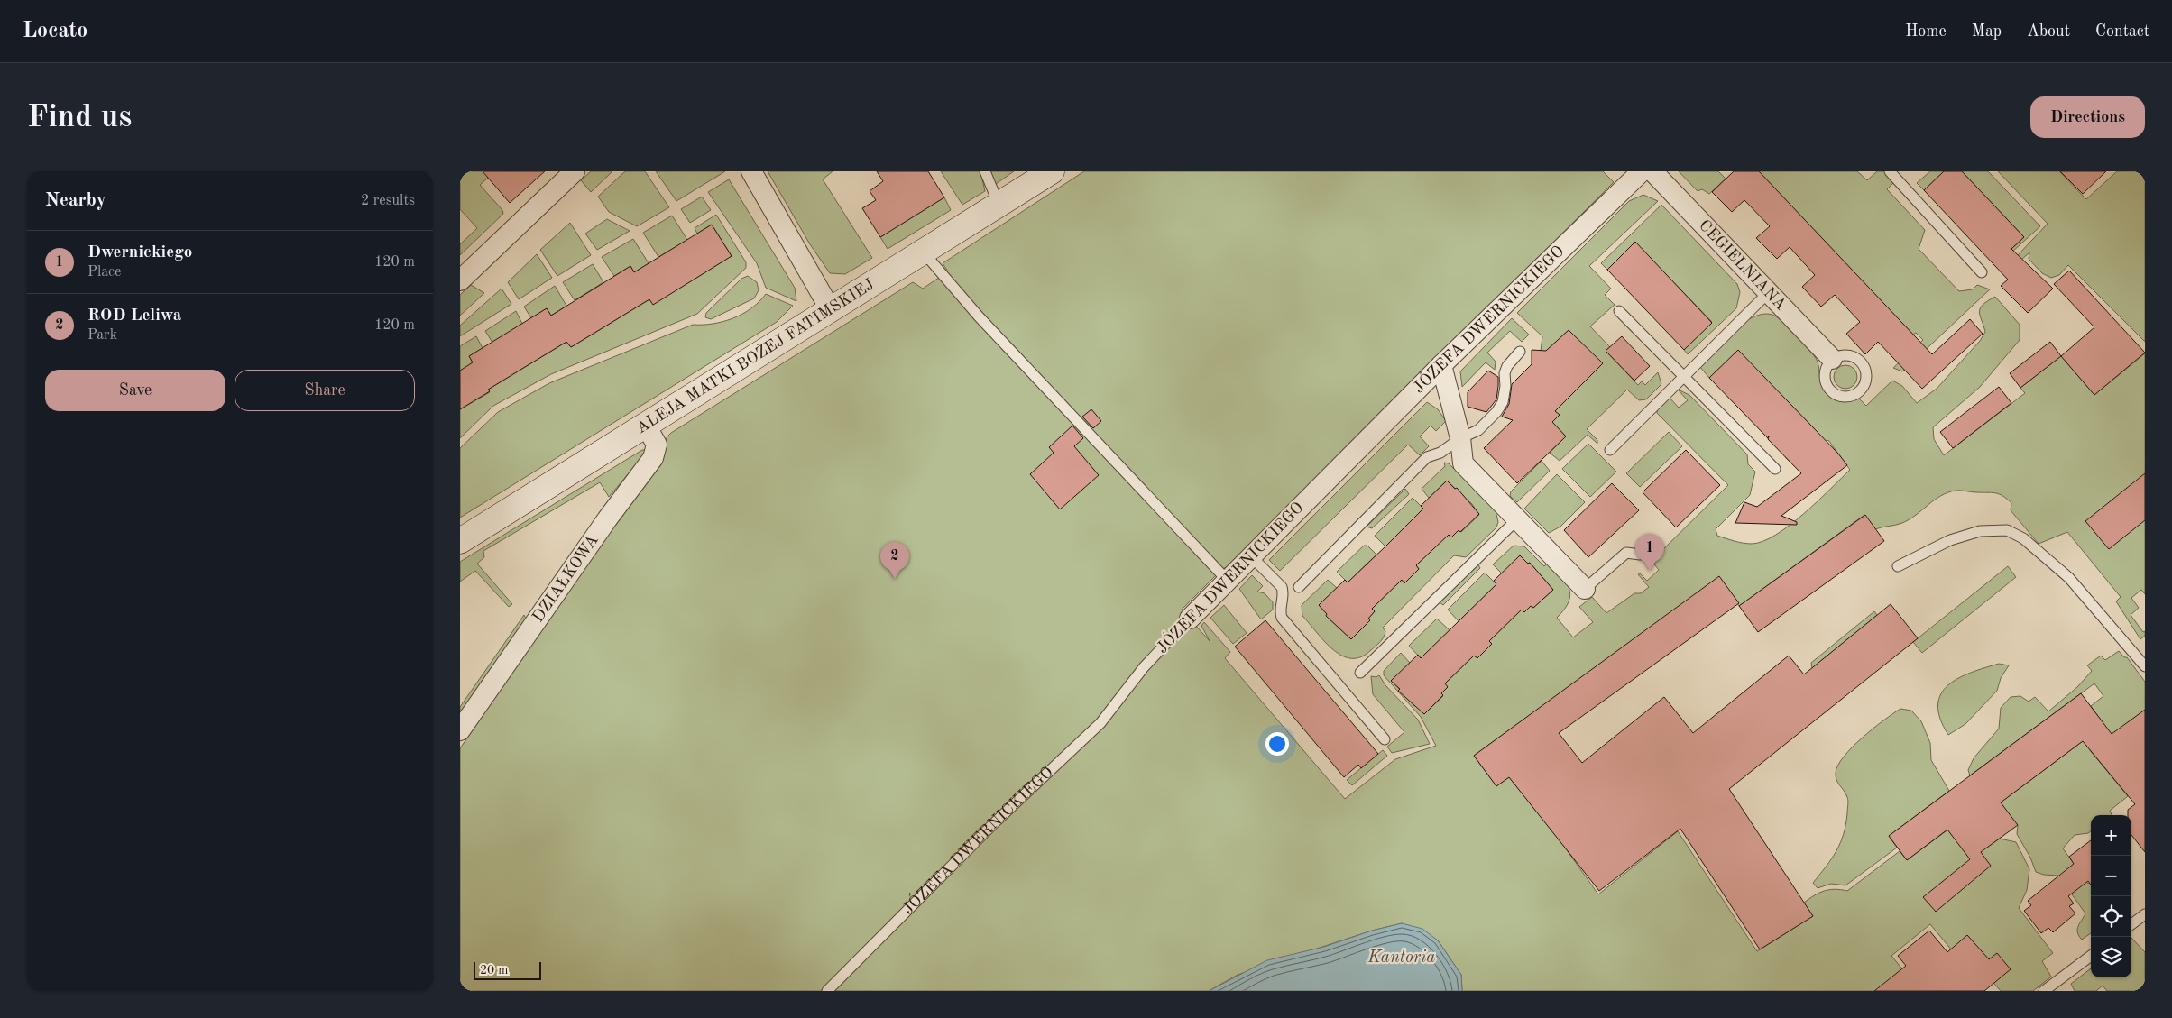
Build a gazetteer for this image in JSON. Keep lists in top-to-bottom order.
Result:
{
  "streets": {
    "street": [
      "CEGIELNIANA",
      "JÓZEFA DWERNICKIEGO",
      "ALEJA MATKI BOŻEJ FATIMSKIEJ",
      "DZIAŁKOWA"
    ]
  },
  "crossings": [
    ["ALEJA MATKI BOŻEJ FATIMSKIEJ", "DZIAŁKOWA"]
  ],
  "water": ["Kantoria"],
  "scale_bar": "20 m",
  "page": {
    "header": "Locato",
    "nav": [
      "Home",
      "Map",
      "About",
      "Contact"
    ],
    "buttons": [
      "Directions",
      ["Save", "Share"]
    ],
    "title": "Find us",
    "heading": ["Nearby", "2 results"],
    "list": [
      {
        "mark": "1",
        "name": "Dwernickiego",
        "note": "Place",
        "value": "120 m"
      },
      {
        "mark": "2",
        "name": "ROD Leliwa",
        "note": "Park",
        "value": "120 m"
      }
    ],
    "pins": ["1", "2"],
    "map_buttons": ["+", "−"],
    "scale": "20 m"
  }
}
